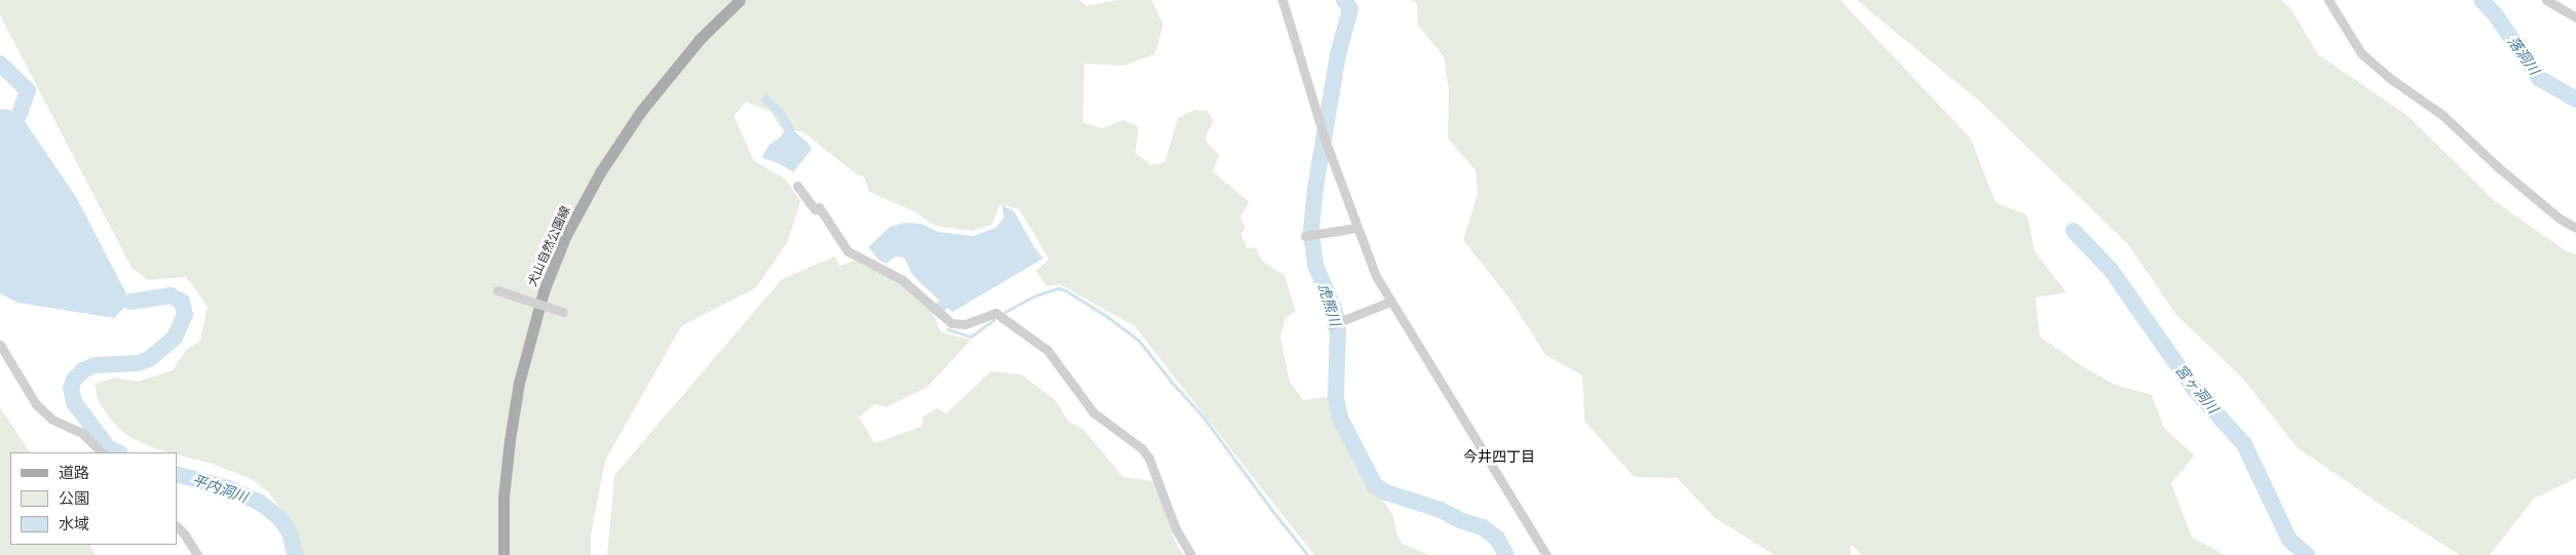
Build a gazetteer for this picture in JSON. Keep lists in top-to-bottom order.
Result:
{
  "streets": {
    "main road": ["犬山自然公園線"]
  },
  "districts": ["今井四丁目"],
  "water": [
    "落洞川",
    "虎熊川",
    "宮ヶ洞川",
    "平内洞川"
  ],
  "legend": ["道路", "公園", "水域"]
}
